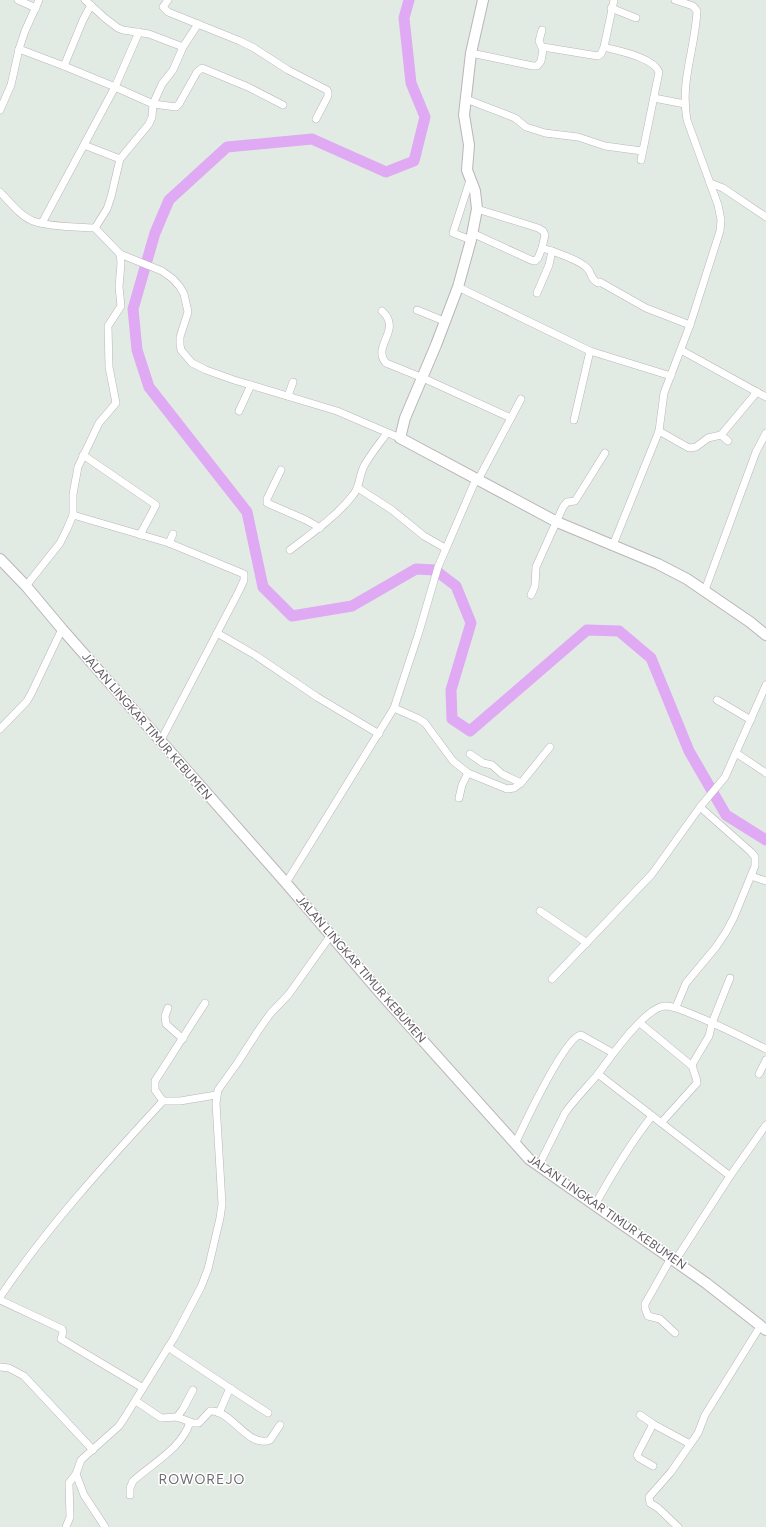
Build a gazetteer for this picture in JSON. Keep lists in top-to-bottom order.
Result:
{
  "streets": {
    "main road": ["JALAN LINGKAR TIMUR KEBUMEN"]
  },
  "districts": ["ROWOREJO"]
}
